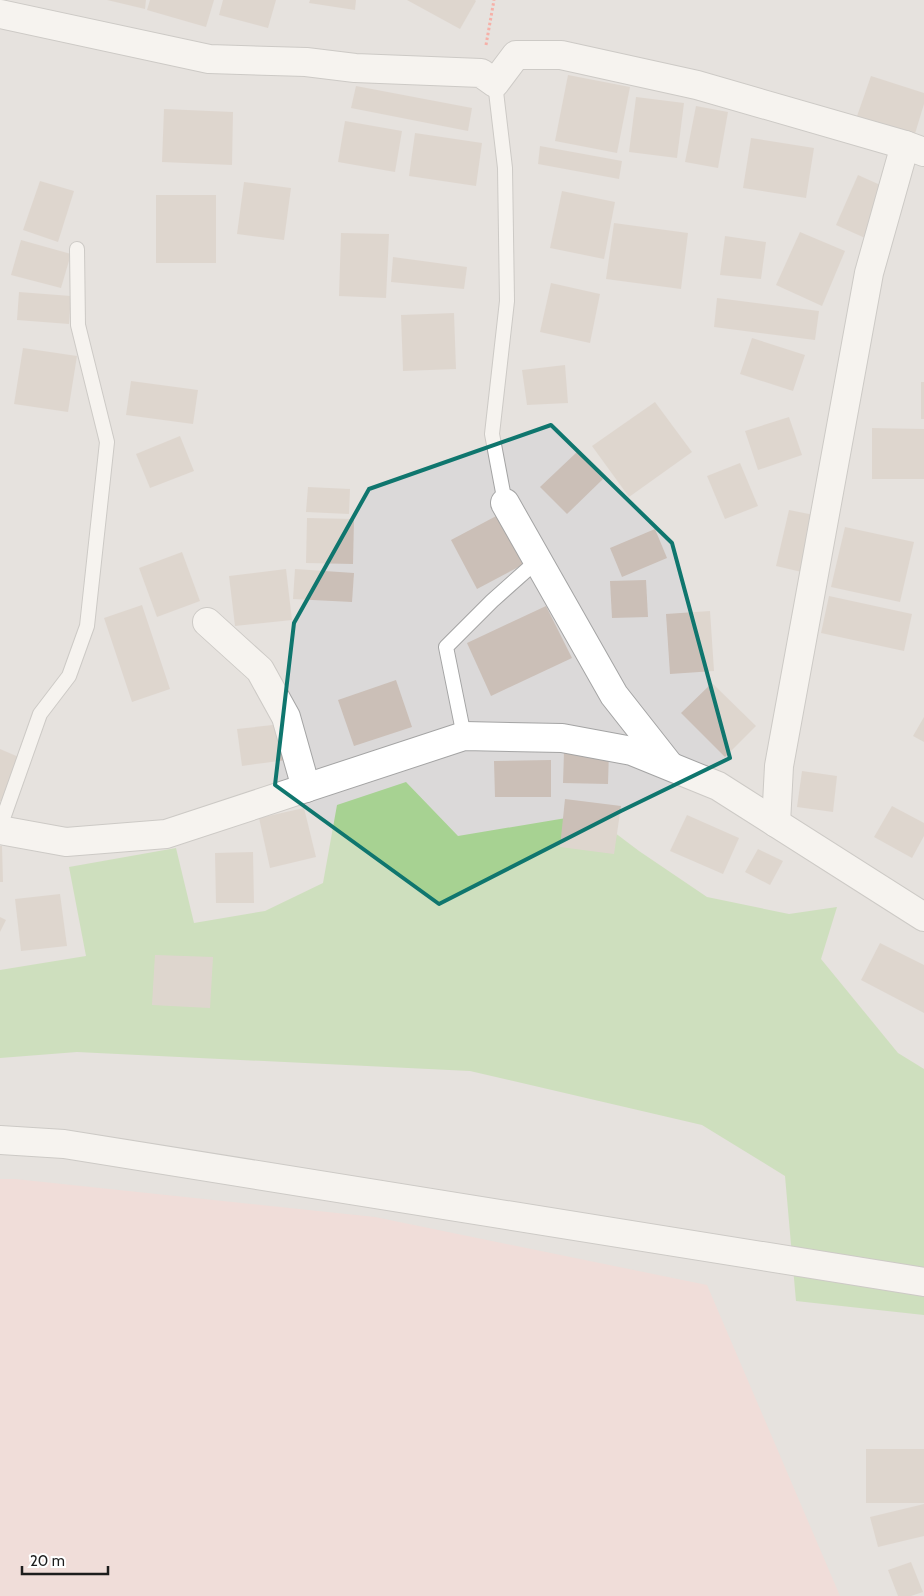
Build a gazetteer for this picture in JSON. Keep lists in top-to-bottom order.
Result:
{
  "scale_bar": "20 m"
}
